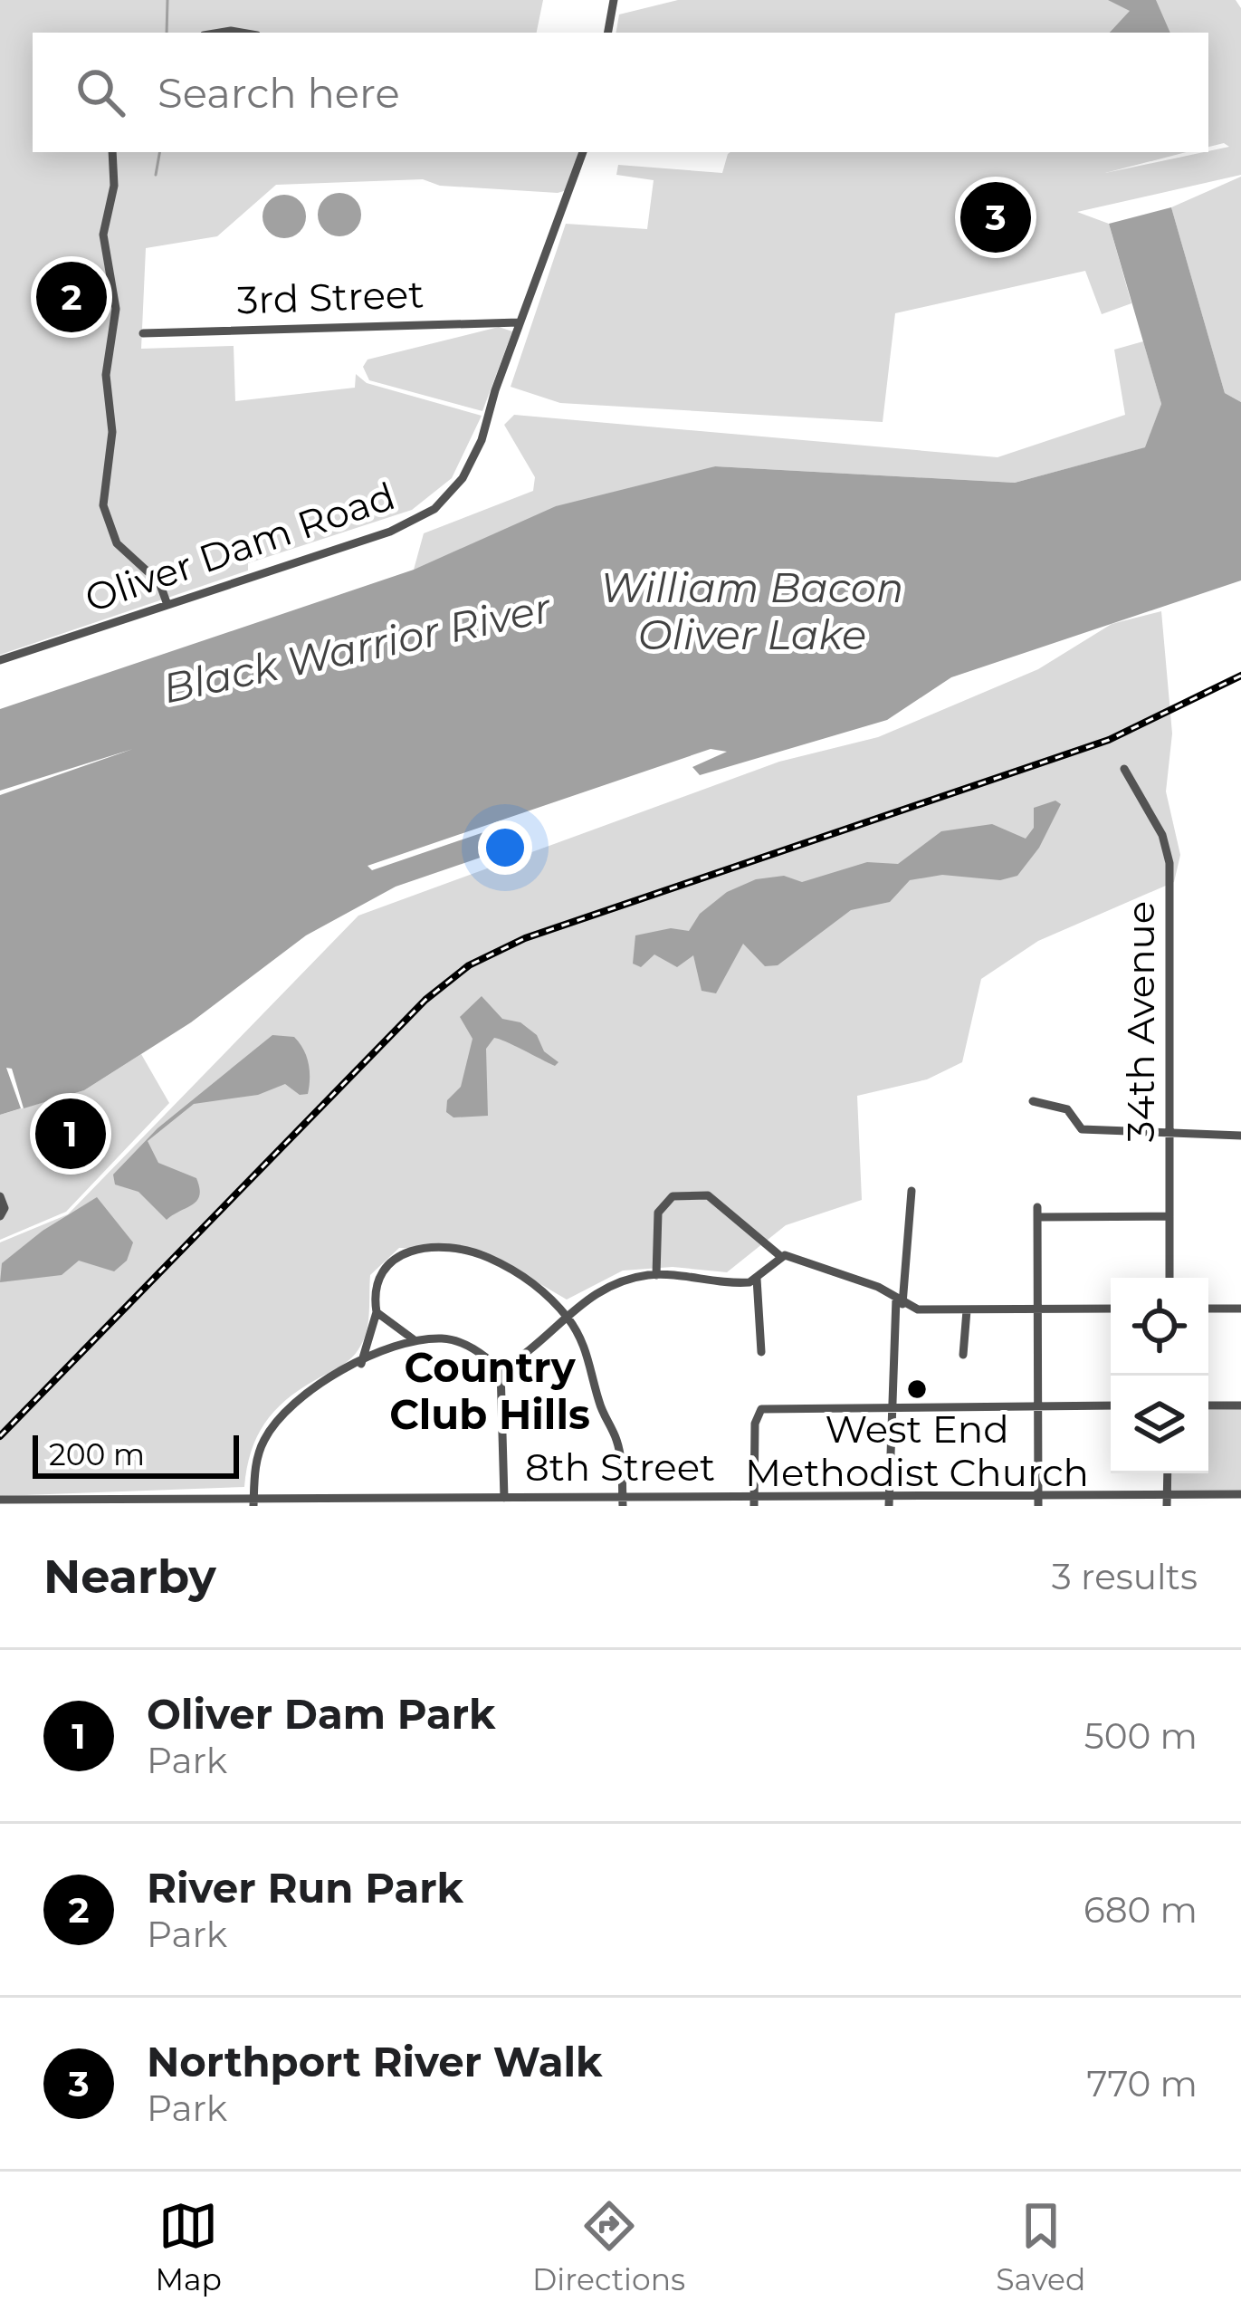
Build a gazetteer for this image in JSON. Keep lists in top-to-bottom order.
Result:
{
  "streets": {
    "street": [
      "3rd Street",
      "Oliver Dam Road",
      "34th Avenue",
      "8th Street"
    ]
  },
  "crossings": [
    ["3rd Street", "Oliver Dam Road"]
  ],
  "districts": ["Country Club Hills"],
  "water": ["William Bacon Oliver Lake", "Black Warrior River"],
  "places": ["West End Methodist Church"],
  "scale_bar": "200 m",
  "page": {
    "search": "Search here",
    "pins": ["3", "2", "1"],
    "scale": "200 m",
    "heading": ["Nearby", "3 results"],
    "list": [
      {
        "mark": "1",
        "name": "Oliver Dam Park",
        "note": "Park",
        "value": "500 m"
      },
      {
        "mark": "2",
        "name": "River Run Park",
        "note": "Park",
        "value": "680 m"
      },
      {
        "mark": "3",
        "name": "Northport River Walk",
        "note": "Park",
        "value": "770 m"
      }
    ],
    "nav": ["Map", "Directions", "Saved"]
  }
}
